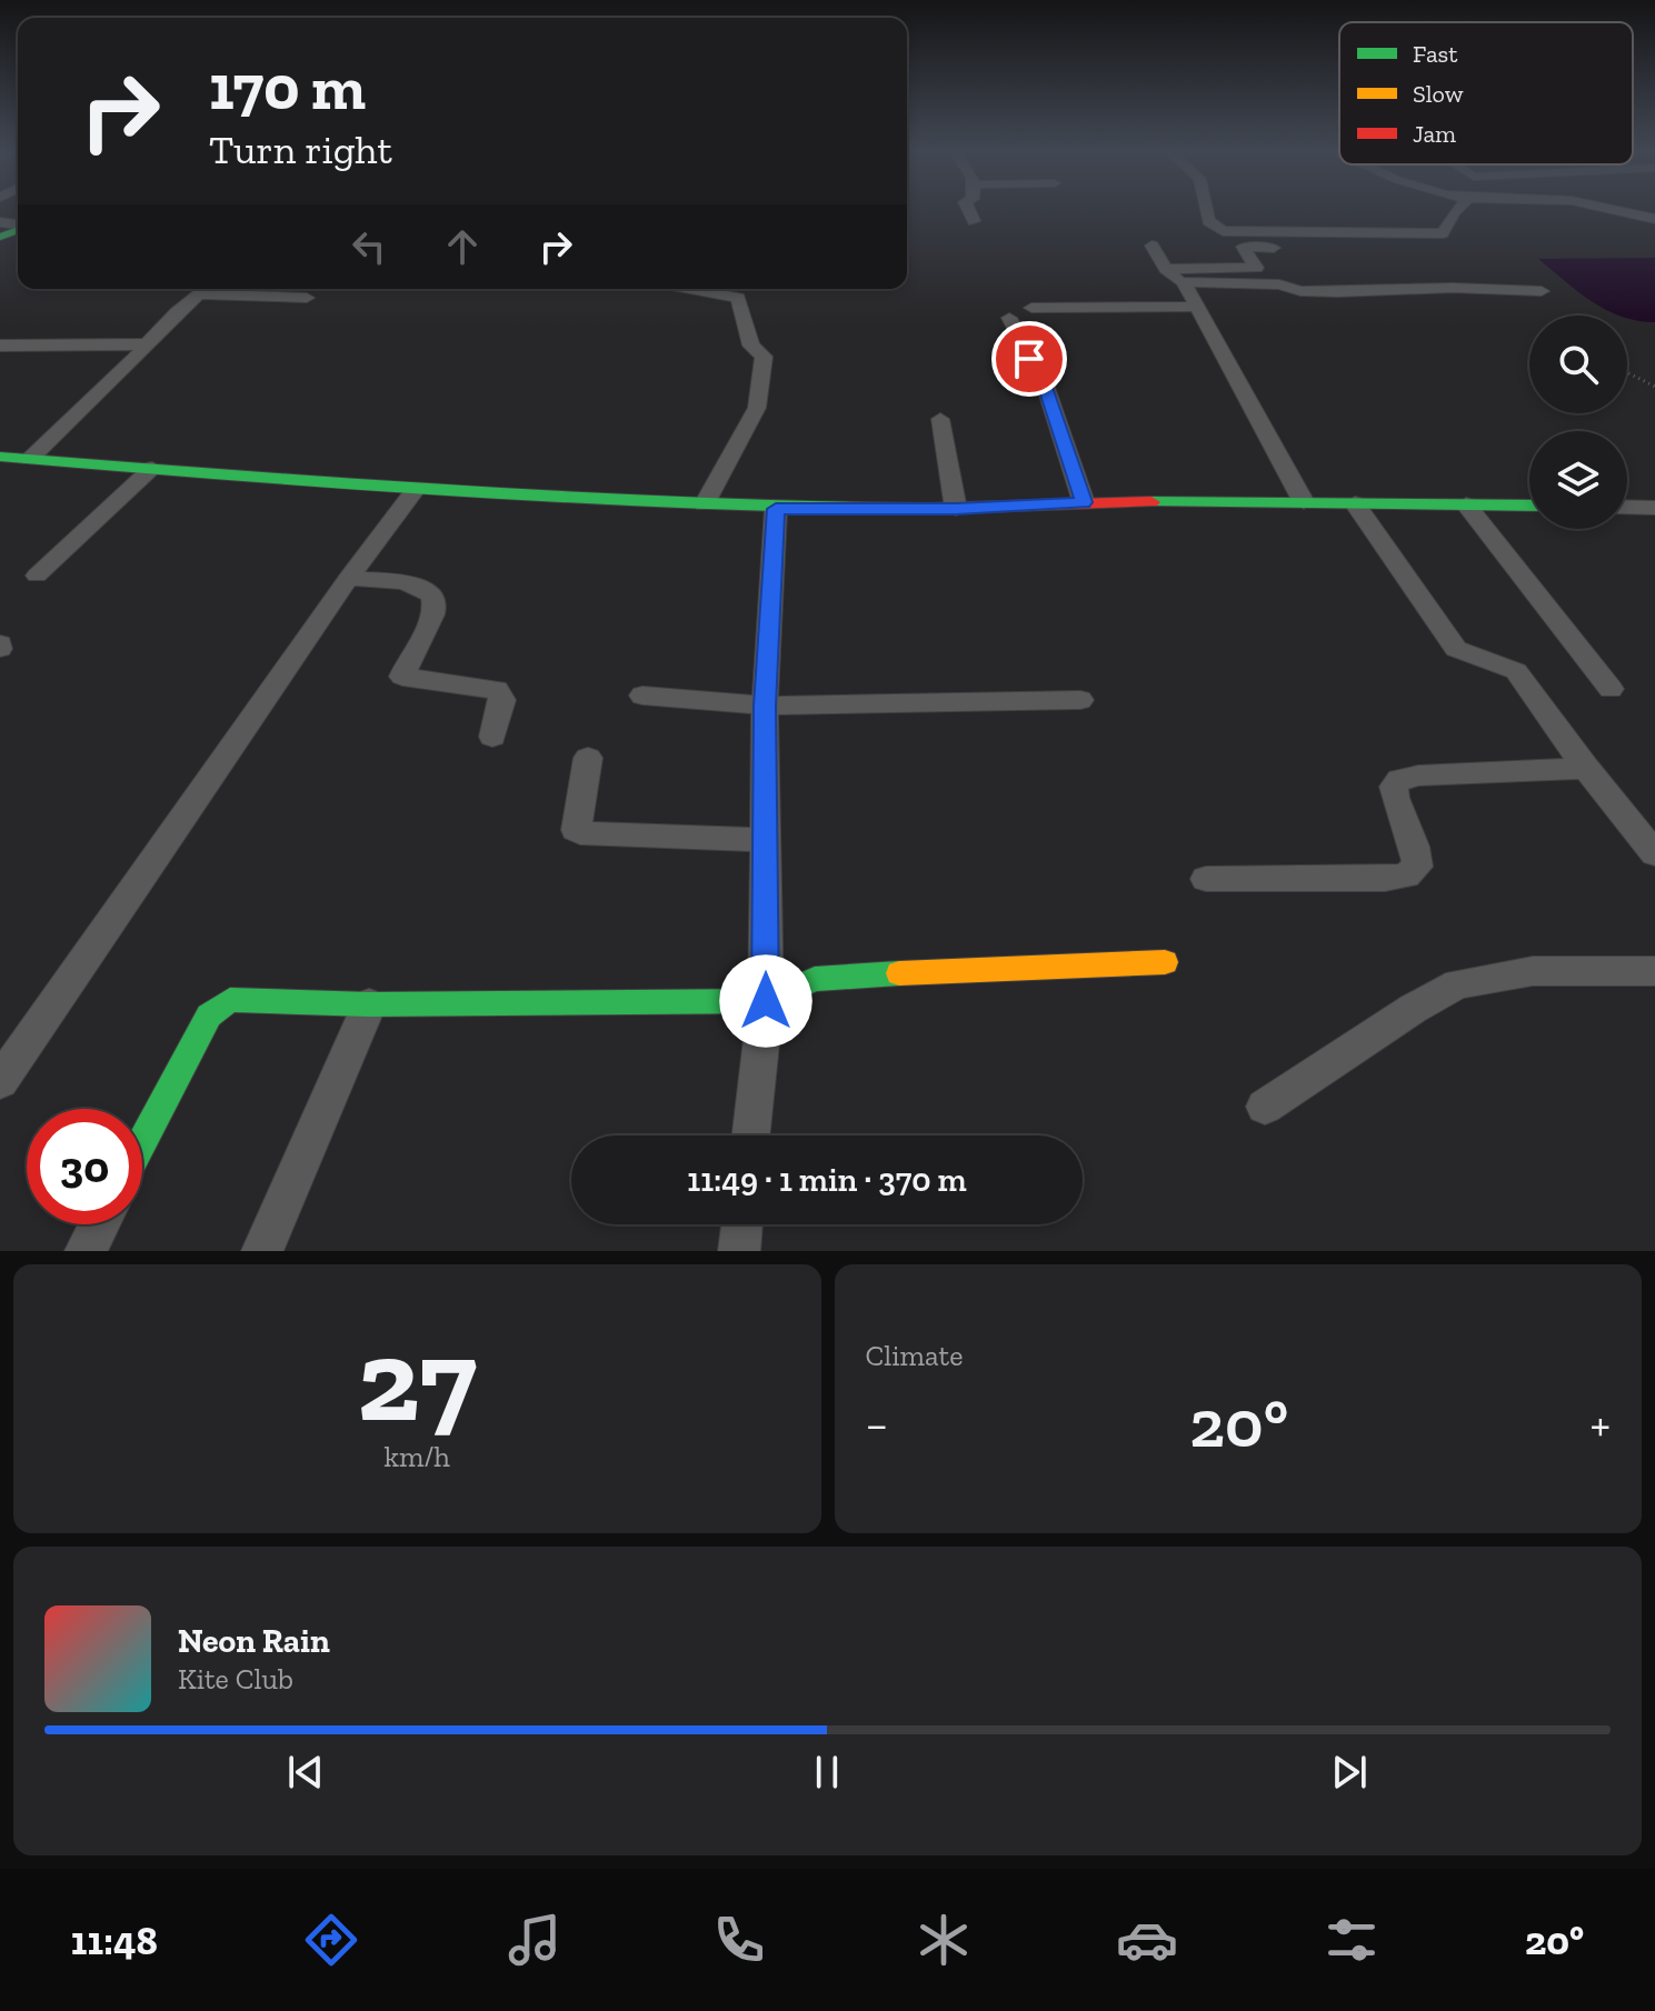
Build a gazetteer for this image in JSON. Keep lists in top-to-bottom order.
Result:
{
  "legend": ["Fast", "Slow", "Jam"],
  "page": {
    "turn": ["170 m", "Turn right"],
    "limit": "30",
    "trip": "11:49 · 1 min · 370 m",
    "tile": [
      ["27", "km/h"],
      "Climate"
    ],
    "heat": ["−", "20°", "+"],
    "song": ["Neon Rain", "Kite Club"],
    "tabs": ["11:48", "20°"]
  }
}
